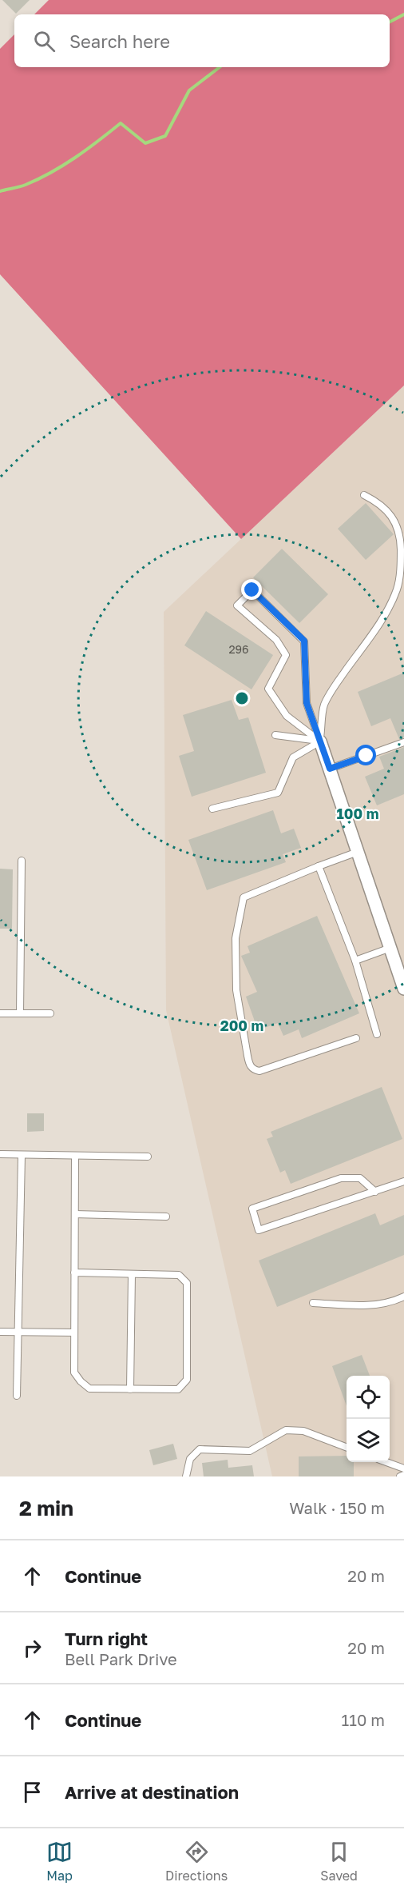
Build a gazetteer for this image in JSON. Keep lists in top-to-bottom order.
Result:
{
  "house_numbers": ["296"],
  "page": {
    "search": "Search here",
    "heading": ["2 min", "Walk · 150 m"],
    "list": [
      ["Continue", "20 m"],
      ["Turn right", "Bell Park Drive", "20 m"],
      ["Continue", "110 m"],
      "Arrive at destination"
    ],
    "nav": ["Map", "Directions", "Saved"]
  },
  "rings": ["100 m", "200 m"]
}
